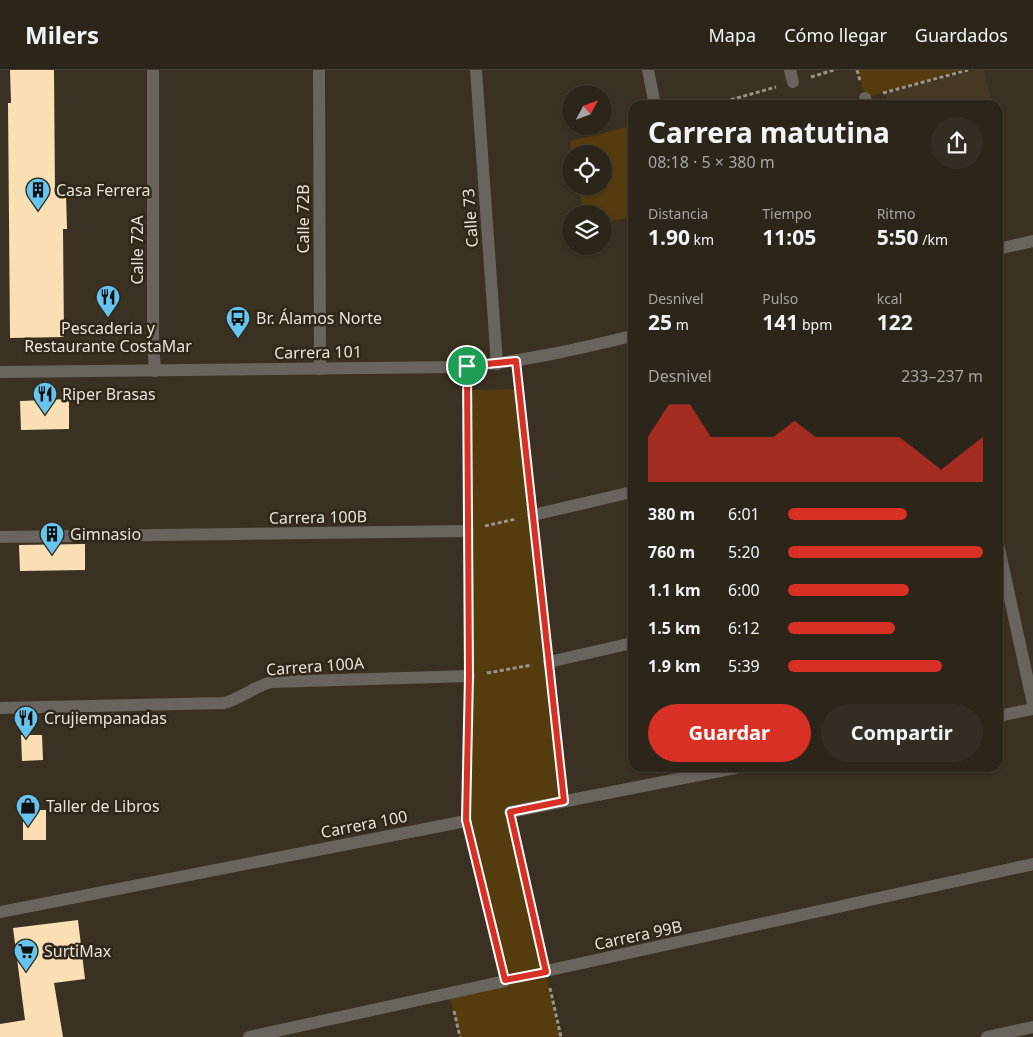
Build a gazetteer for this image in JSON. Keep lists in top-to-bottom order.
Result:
{
  "streets": {
    "street": [
      "Calle 73",
      "Calle 72B",
      "Calle 72A",
      "Carrera 101",
      "Carrera 100B",
      "Carrera 100A",
      "Carrera 100",
      "Carrera 99B"
    ]
  },
  "crossings": [
    ["Calle 73", "Carrera 101"],
    ["Calle 72B", "Carrera 101"],
    ["Calle 72A", "Carrera 101"]
  ],
  "places": {
    "building": ["Casa Ferrera", "Gimnasio"],
    "restaurant": ["Pescaderia y Restaurante CostaMar", "Riper Brasas", "Crujiempanadas"],
    "bus stop": ["Br. Álamos Norte"],
    "shop": ["Taller de Libros"],
    "supermarket": ["SurtiMax"]
  },
  "north": "top right",
  "page": {
    "header": "Milers",
    "nav": ["Mapa", "Cómo llegar", "Guardados"],
    "heading": ["Carrera matutina", "08:18 · 5 × 380 m"],
    "stats": [
      ["Distancia", "1.90 km"],
      ["Tiempo", "11:05"],
      ["Ritmo", "5:50 /km"],
      ["Desnivel", "25 m"],
      ["Pulso", "141 bpm"],
      ["kcal", "122"]
    ],
    "chart": ["Desnivel", "233–237 m"],
    "list": [
      {
        "name": "380 m",
        "note": "6:01"
      },
      {
        "name": "760 m",
        "note": "5:20"
      },
      {
        "name": "1.1 km",
        "note": "6:00"
      },
      {
        "name": "1.5 km",
        "note": "6:12"
      },
      {
        "name": "1.9 km",
        "note": "5:39"
      }
    ],
    "buttons": ["Guardar", "Compartir"]
  }
}
